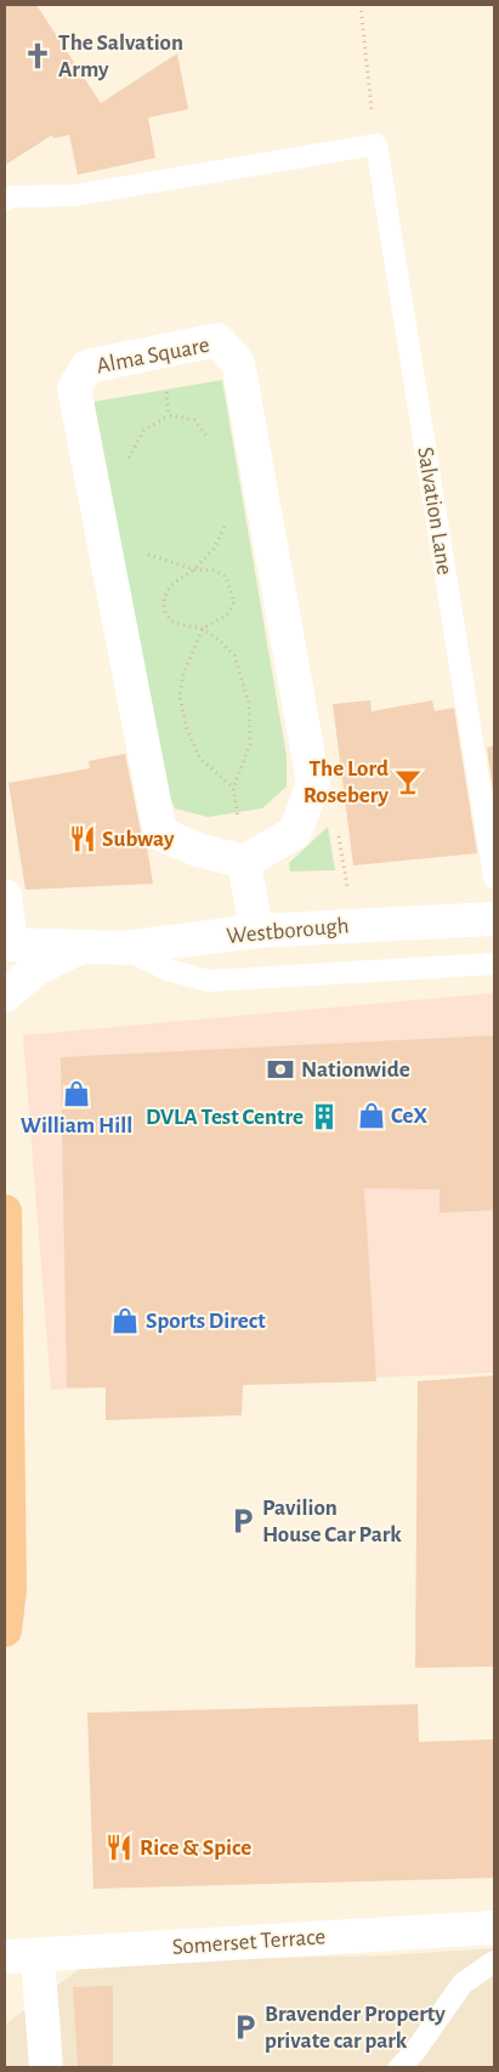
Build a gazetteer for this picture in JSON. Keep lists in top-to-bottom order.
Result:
{
  "streets": {
    "street": ["Alma Square", "Westborough", "Somerset Terrace"],
    "lane": ["Salvation Lane"]
  },
  "places": {
    "church": ["The Salvation Army"],
    "bar": ["The Lord Rosebery"],
    "restaurant": ["Subway", "Rice & Spice"],
    "bank": ["Nationwide"],
    "shop": ["William Hill", "CeX", "Sports Direct"],
    "building": ["DVLA Test Centre"],
    "parking": ["Pavilion House Car Park", "Bravender Property private car park"]
  }
}
